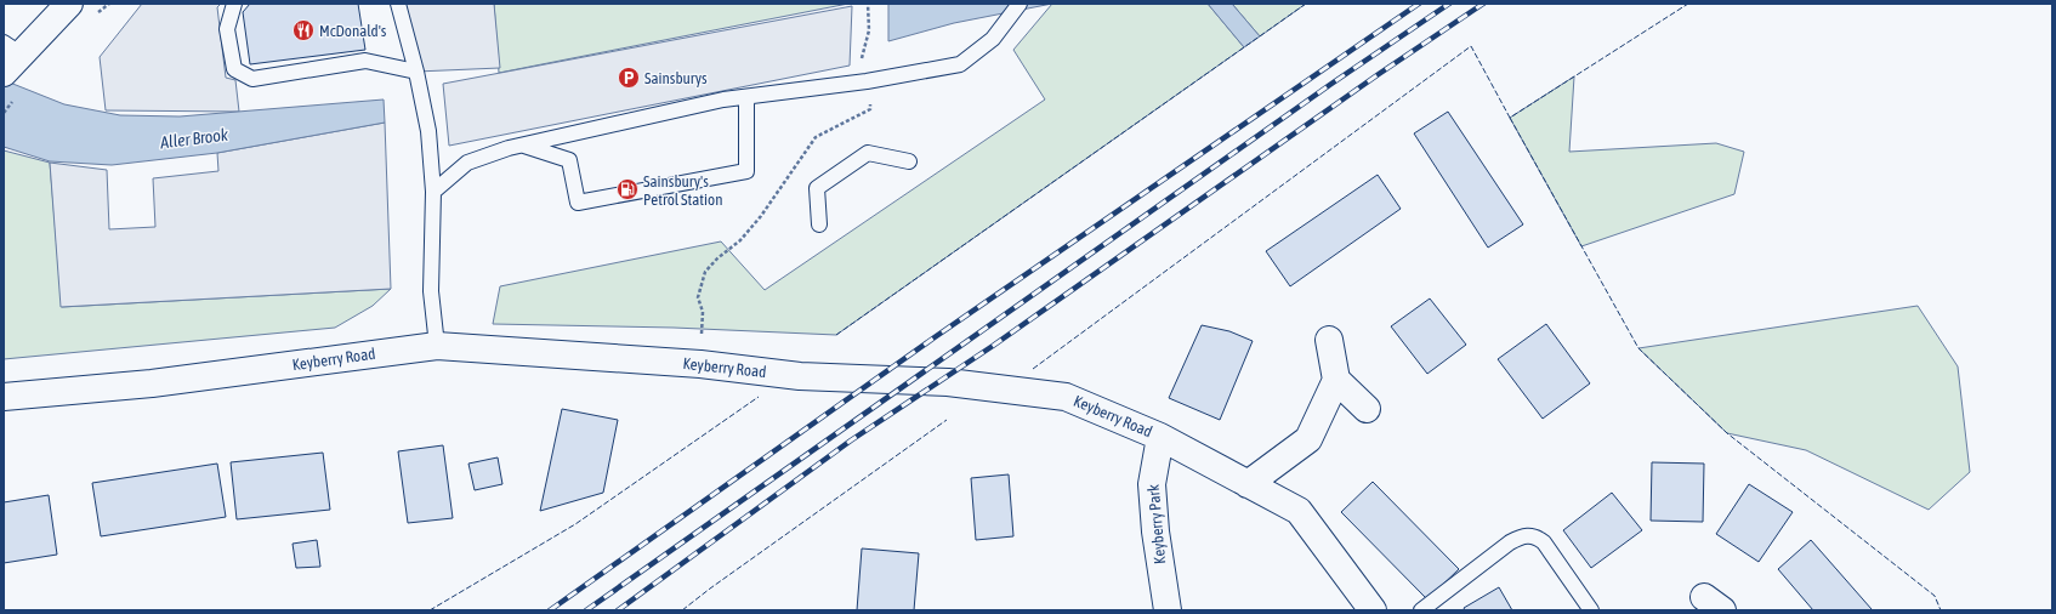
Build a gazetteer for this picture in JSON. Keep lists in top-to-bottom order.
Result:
{
  "streets": {
    "street": ["Keyberry Road", "Keyberry Park"]
  },
  "crossings": [
    ["Keyberry Road", "Keyberry Park"]
  ],
  "water": ["Aller Brook"],
  "places": {
    "restaurant": ["McDonald's"],
    "parking": ["Sainsburys"],
    "fuel station": ["Sainsbury's Petrol Station"]
  }
}
